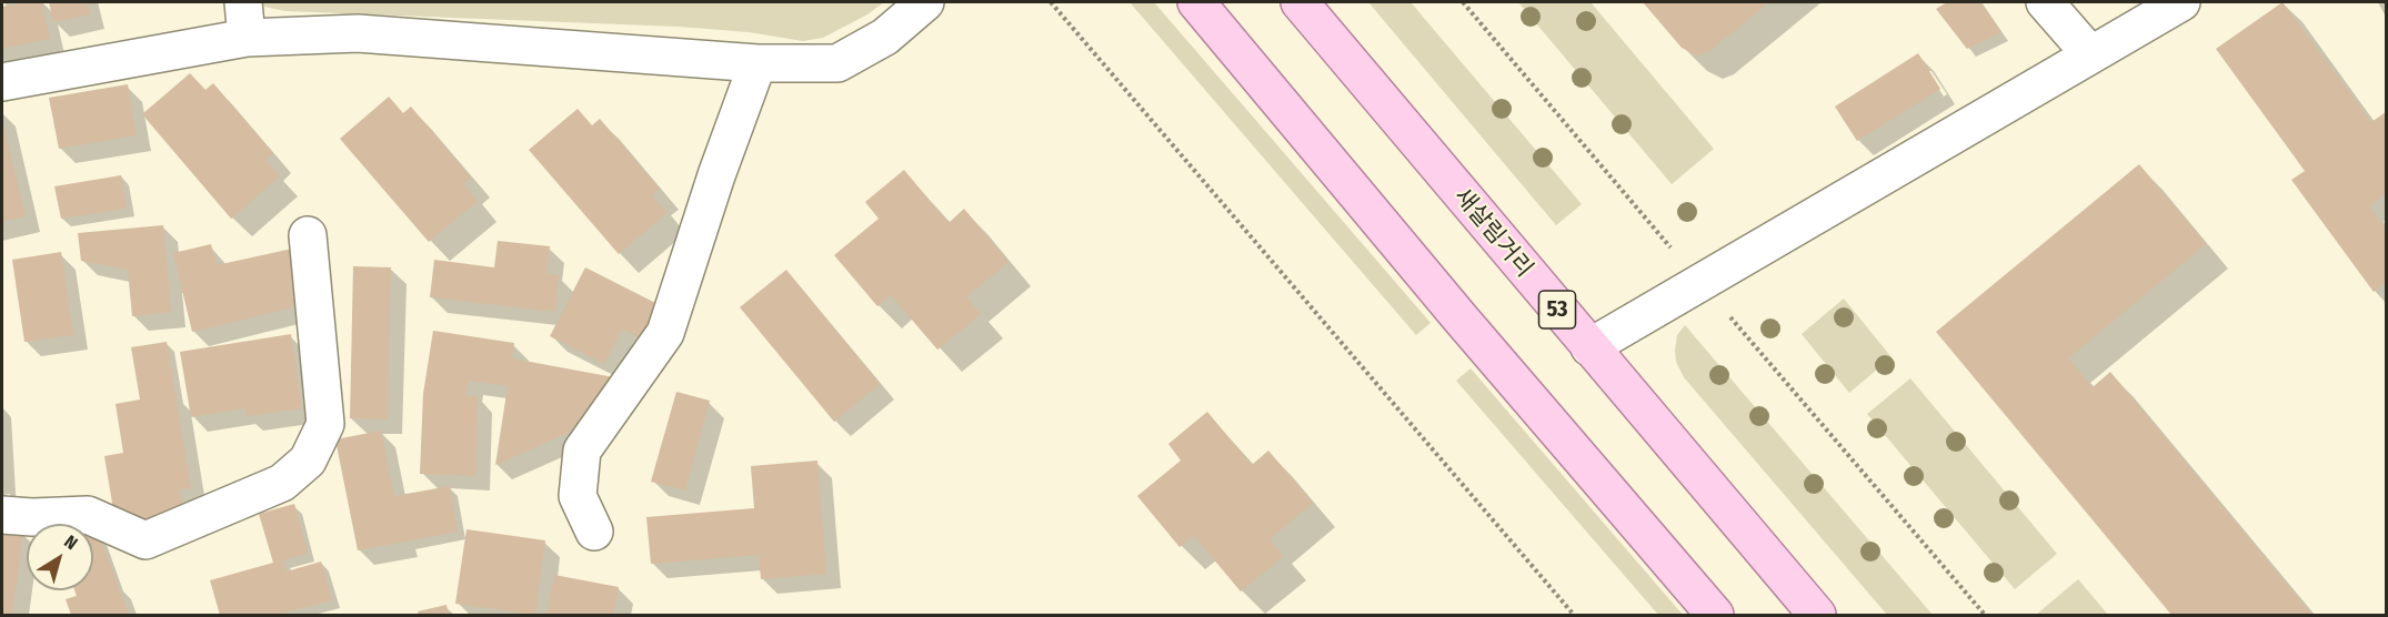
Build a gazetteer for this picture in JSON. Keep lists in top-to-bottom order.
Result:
{
  "streets": {
    "main road": ["새살림거리", "53"]
  },
  "north": "top right"
}
